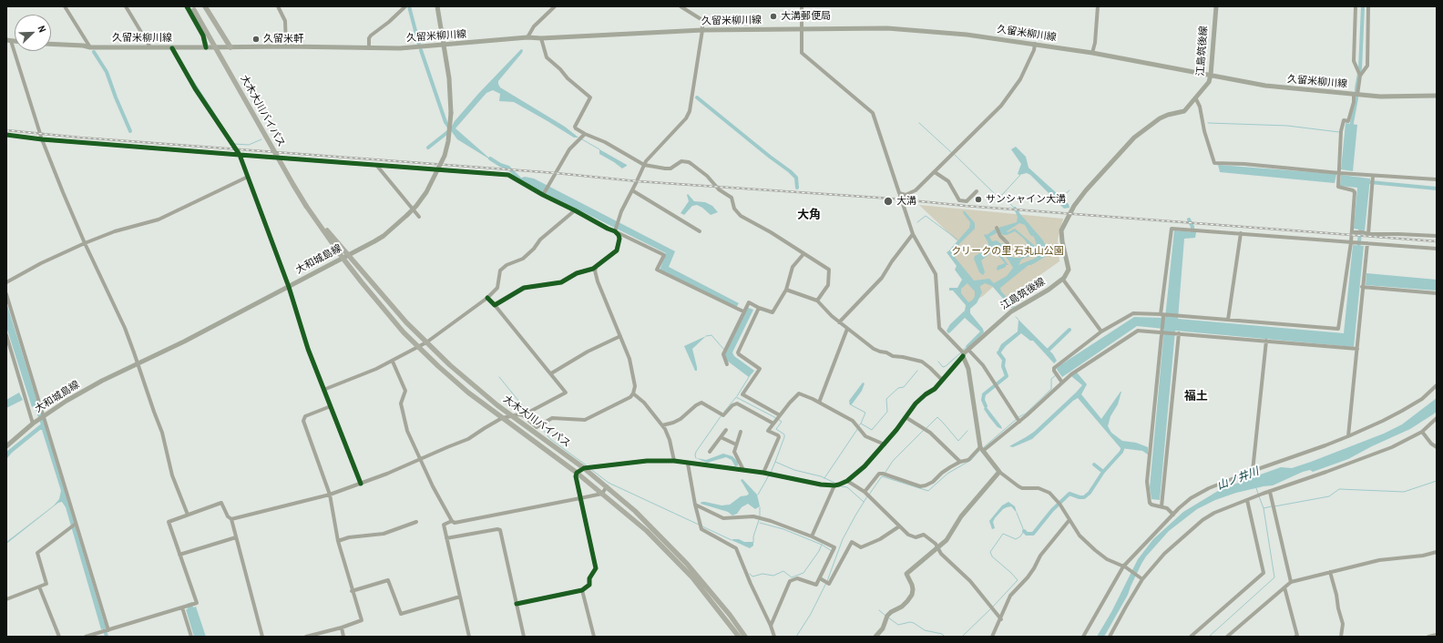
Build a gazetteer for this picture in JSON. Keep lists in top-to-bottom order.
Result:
{
  "streets": {
    "highway": ["大木大川バイパス"],
    "main road": ["久留米柳川線", "江島筑後線", "大和城島線"]
  },
  "crossings": [
    ["久留米柳川線", "江島筑後線"],
    ["久留米柳川線", "大和城島線"],
    ["大木大川バイパス", "大和城島線"]
  ],
  "districts": ["大角", "福土"],
  "water": ["山ノ井川"],
  "parks": ["クリークの里 石丸山公園"],
  "places": [
    "大溝郵便局",
    "久留米軒",
    "サンシャイン大溝",
    "大溝"
  ],
  "north": "top right"
}
